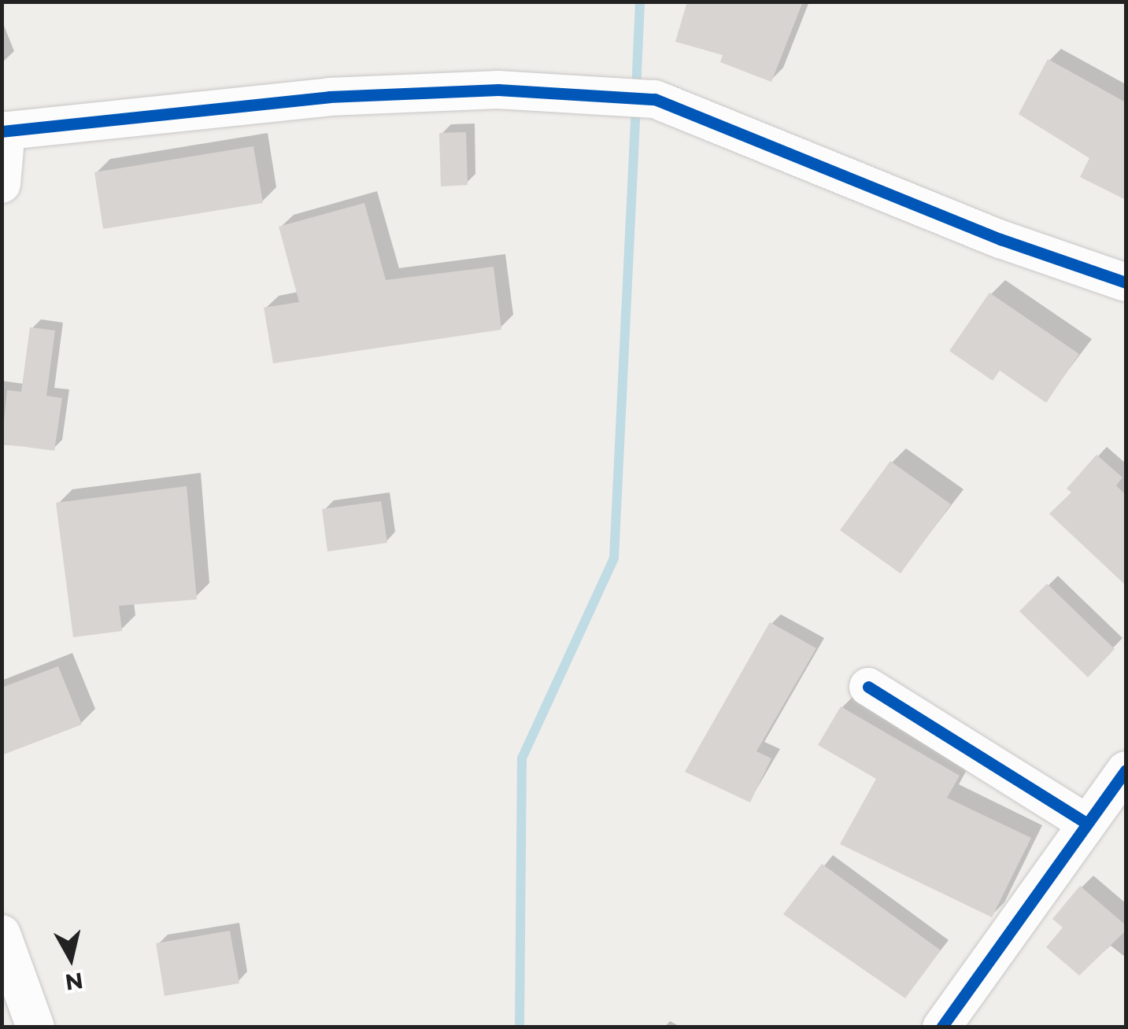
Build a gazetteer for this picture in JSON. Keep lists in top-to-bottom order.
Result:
{
  "north": "bottom"
}
